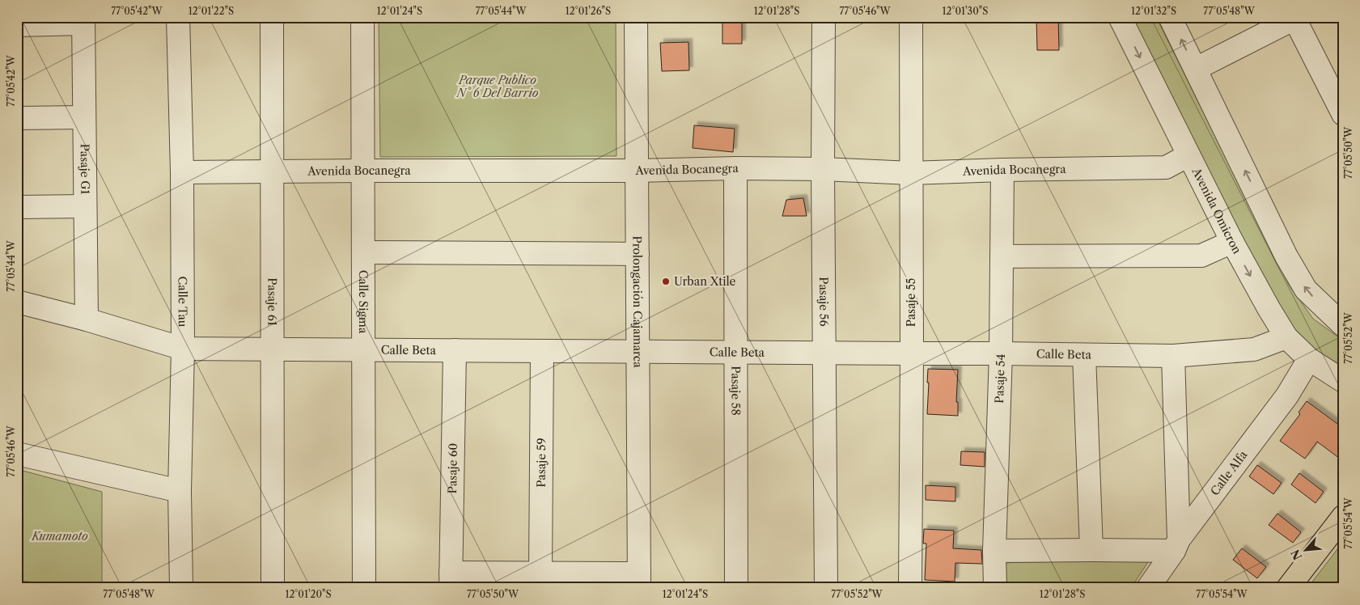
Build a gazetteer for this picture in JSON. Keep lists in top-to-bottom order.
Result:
{
  "streets": {
    "street": [
      "Pasaje G1",
      "Avenida Bocanegra",
      "Avenida Omicron",
      "Calle Tau",
      "Pasaje 61",
      "Calle Sigma",
      "Prolongación Cajamarca",
      "Pasaje 56",
      "Pasaje 55",
      "Calle Beta",
      "Pasaje 54",
      "Pasaje 58",
      "Pasaje 59",
      "Pasaje 60",
      "Calle Alfa"
    ]
  },
  "crossings": [
    ["Pasaje G1", "Calle Beta"],
    ["Avenida Bocanegra", "Avenida Omicron"],
    ["Avenida Bocanegra", "Calle Tau"],
    ["Avenida Bocanegra", "Pasaje 61"],
    ["Avenida Bocanegra", "Calle Sigma"],
    ["Avenida Bocanegra", "Prolongación Cajamarca"],
    ["Avenida Bocanegra", "Pasaje 56"],
    ["Avenida Bocanegra", "Pasaje 55"],
    ["Avenida Bocanegra", "Pasaje 54"],
    ["Avenida Bocanegra", "Pasaje 58"],
    ["Avenida Omicron", "Calle Beta"],
    ["Avenida Omicron", "Calle Alfa"],
    ["Calle Tau", "Calle Beta"],
    ["Pasaje 61", "Calle Beta"],
    ["Calle Sigma", "Calle Beta"],
    ["Prolongación Cajamarca", "Calle Beta"],
    ["Pasaje 56", "Calle Beta"],
    ["Pasaje 55", "Calle Beta"],
    ["Calle Beta", "Pasaje 54"],
    ["Calle Beta", "Pasaje 58"],
    ["Calle Beta", "Pasaje 59"],
    ["Calle Beta", "Pasaje 60"]
  ],
  "parks": ["Parque Publico N° 6 Del Barrio", "Kumamoto"],
  "places": ["Urban Xtile"],
  "north": "bottom left",
  "coordinates": [
    "77°05'42\"W",
    "12°01'22\"S",
    "12°01'24\"S",
    "77°05'44\"W",
    "12°01'26\"S",
    "12°01'28\"S",
    "77°05'46\"W",
    "12°01'30\"S",
    "12°01'32\"S",
    "77°05'48\"W",
    "77°05'50\"W",
    "77°05'52\"W",
    "77°05'54\"W",
    "12°01'20\"S"
  ]
}
